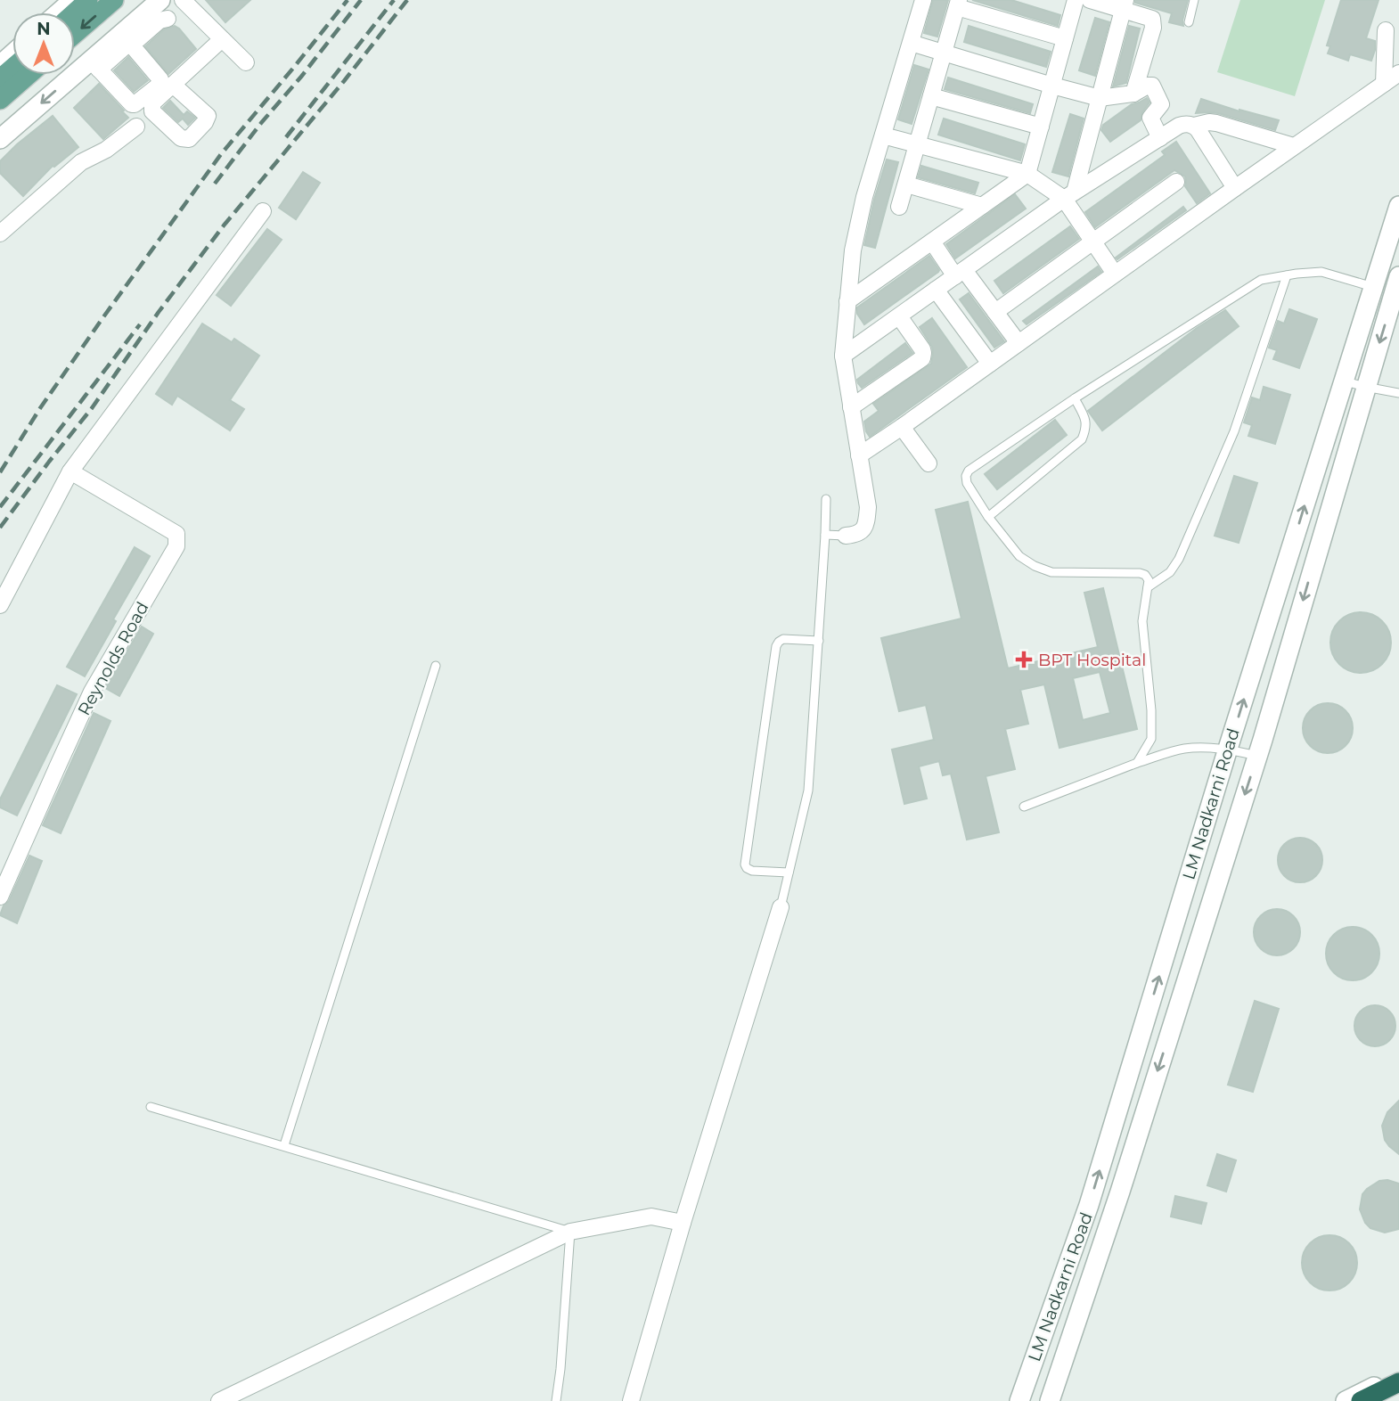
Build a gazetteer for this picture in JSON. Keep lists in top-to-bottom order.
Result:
{
  "streets": {
    "street": ["Reynolds Road", "LM Nadkarni Road"]
  },
  "places": {
    "health": ["BPT Hospital"]
  },
  "north": "top"
}
